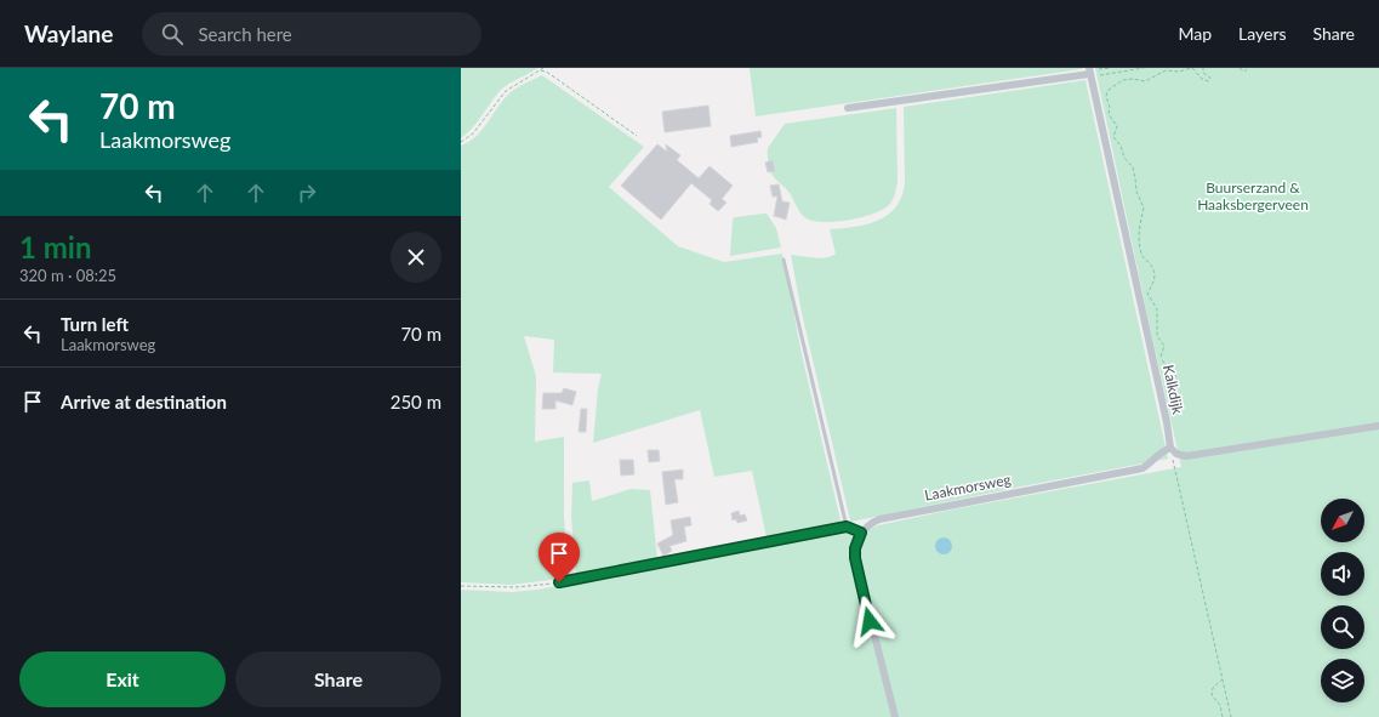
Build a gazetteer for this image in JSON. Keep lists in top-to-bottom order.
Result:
{
  "streets": {
    "street": ["Kalkdijk", "Laakmorsweg"]
  },
  "crossings": [
    ["Kalkdijk", "Laakmorsweg"]
  ],
  "parks": ["Buurserzand & Haaksbergerveen"],
  "north": "bottom left",
  "page": {
    "header": "Waylane",
    "search": "Search here",
    "nav": ["Map", "Layers", "Share"],
    "turn": ["70 m", "Laakmorsweg"],
    "heading": ["1 min", "320 m · 08:25"],
    "list": [
      {
        "name": "Turn left",
        "note": "Laakmorsweg",
        "value": "70 m"
      },
      {
        "name": "Arrive at destination",
        "value": "250 m"
      }
    ],
    "buttons": ["Exit", "Share"]
  }
}
